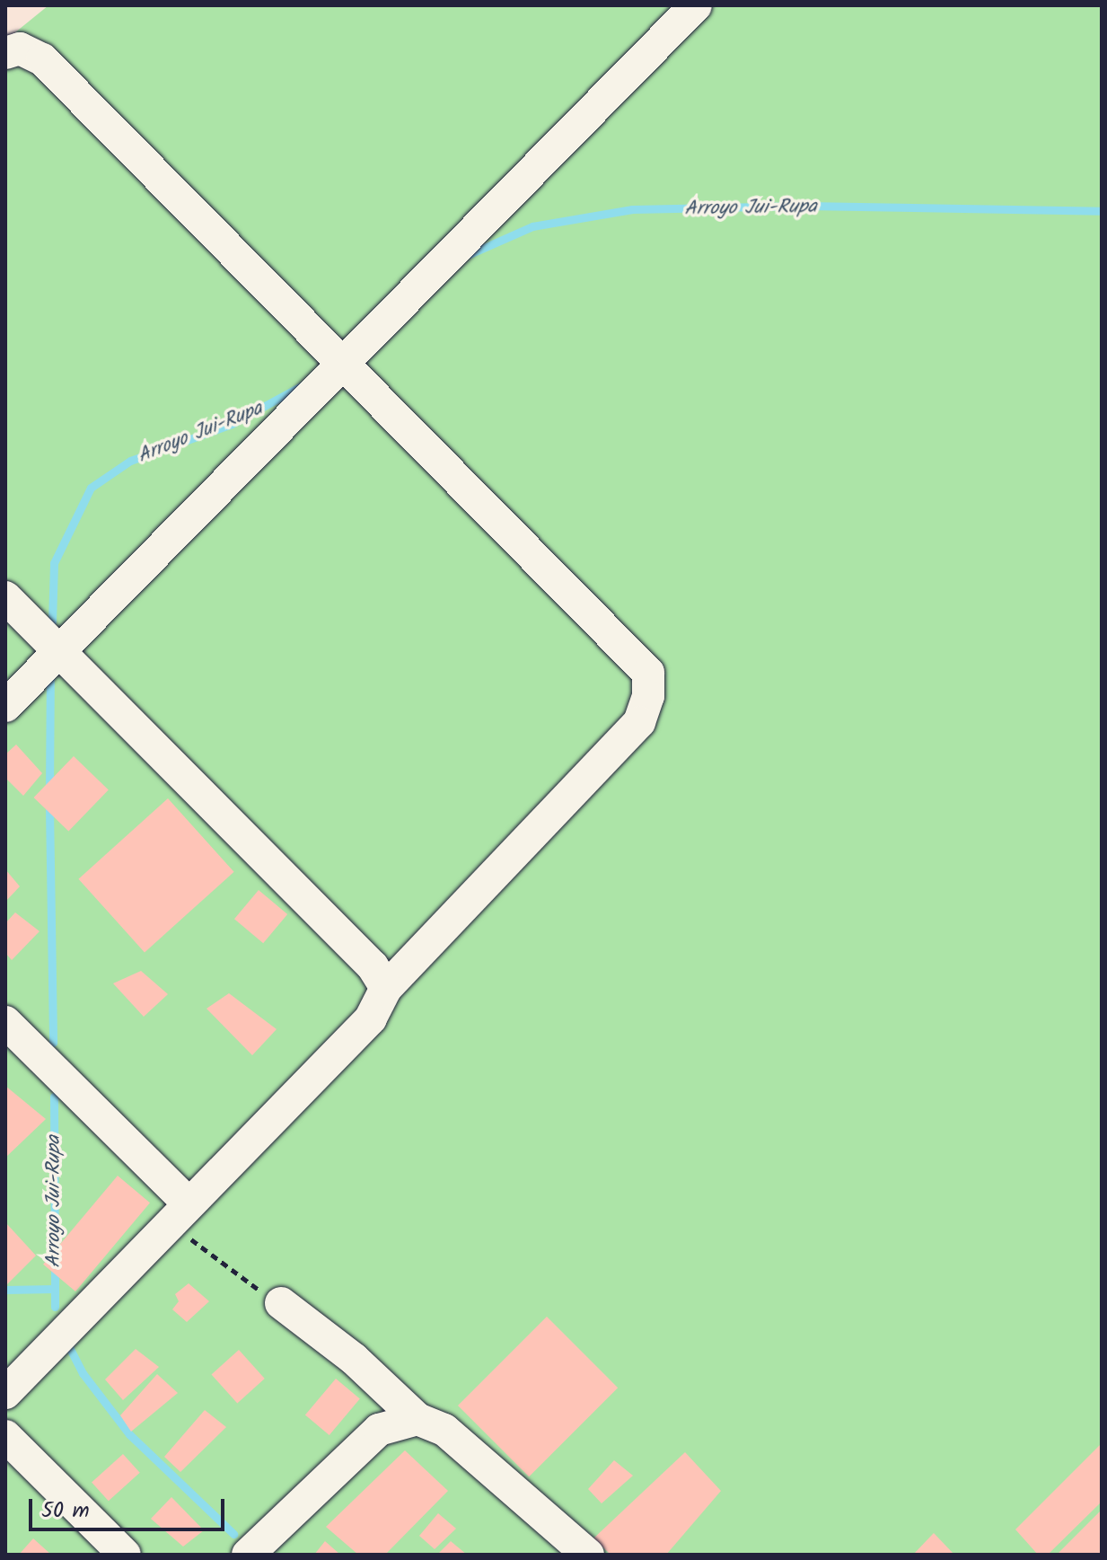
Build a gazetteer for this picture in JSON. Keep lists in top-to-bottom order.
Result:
{
  "water": ["Arroyo Jui-Rupa"],
  "scale_bar": "50 m"
}
